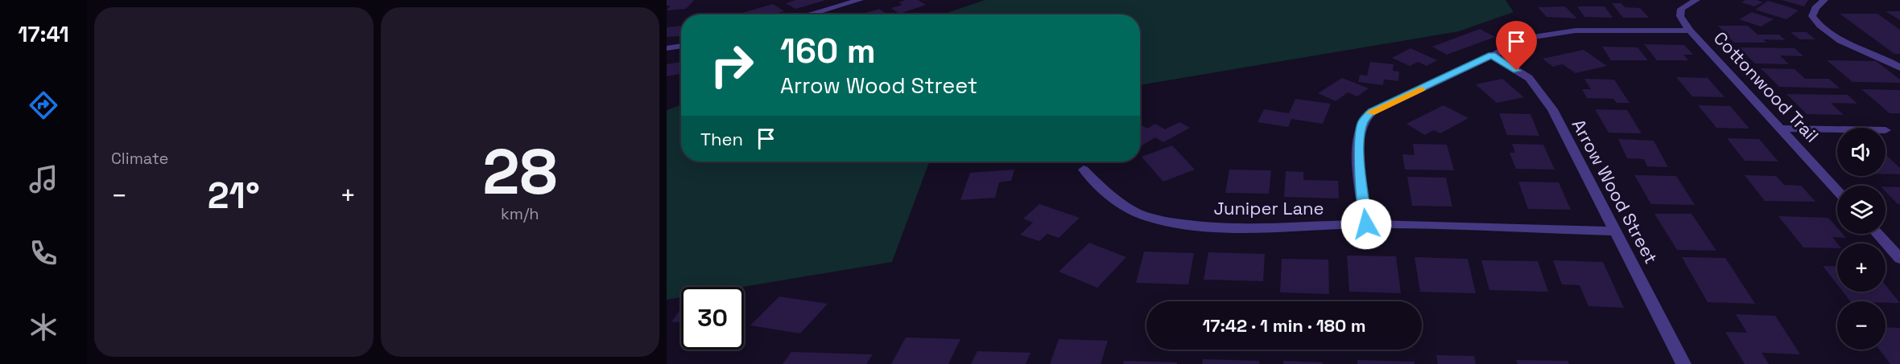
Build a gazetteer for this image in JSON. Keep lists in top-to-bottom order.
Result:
{
  "streets": {
    "street": ["Cottonwood Trail", "Arrow Wood Street", "Juniper Lane"]
  },
  "crossings": [
    ["Arrow Wood Street", "Juniper Lane"]
  ],
  "page": {
    "tabs": "17:41",
    "tile": [
      "Climate",
      ["28", "km/h"]
    ],
    "turn": ["160 m", "Arrow Wood Street"],
    "then": "Then",
    "map_buttons": ["+", "−"],
    "heat": ["−", "21°", "+"],
    "limit": "30",
    "trip": "17:42 · 1 min · 180 m"
  }
}
